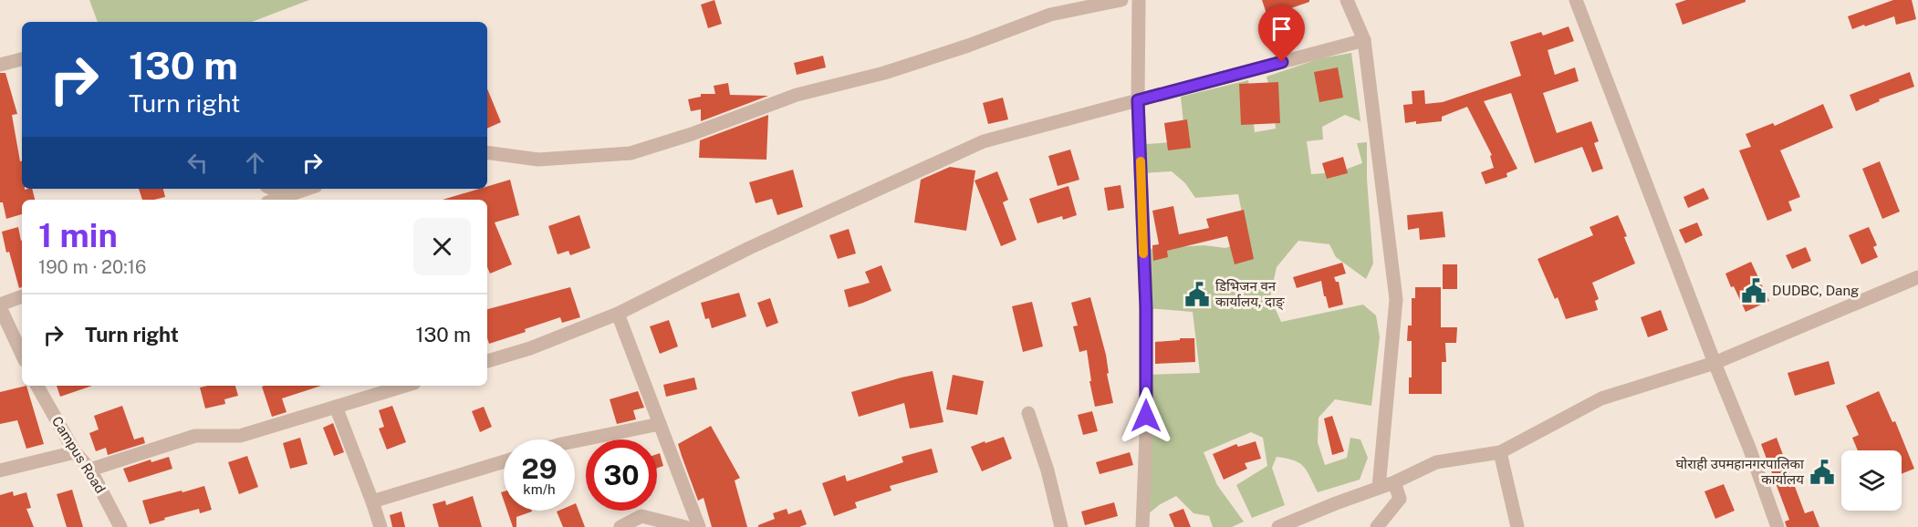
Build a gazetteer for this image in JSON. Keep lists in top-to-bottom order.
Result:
{
  "streets": {
    "street": ["Campus Road"]
  },
  "places": {
    "public building": ["DUDBC, Dang", "डिभिजन वन कार्यालय, दाङ्", "घोराही उपमहानगरपालिका कार्यालय"]
  },
  "page": {
    "turn": ["130 m", "Turn right"],
    "heading": ["1 min", "190 m · 20:16"],
    "list": [
      {
        "name": "Turn right",
        "value": "130 m"
      }
    ],
    "speed": "29 km/h",
    "limit": "30"
  }
}
